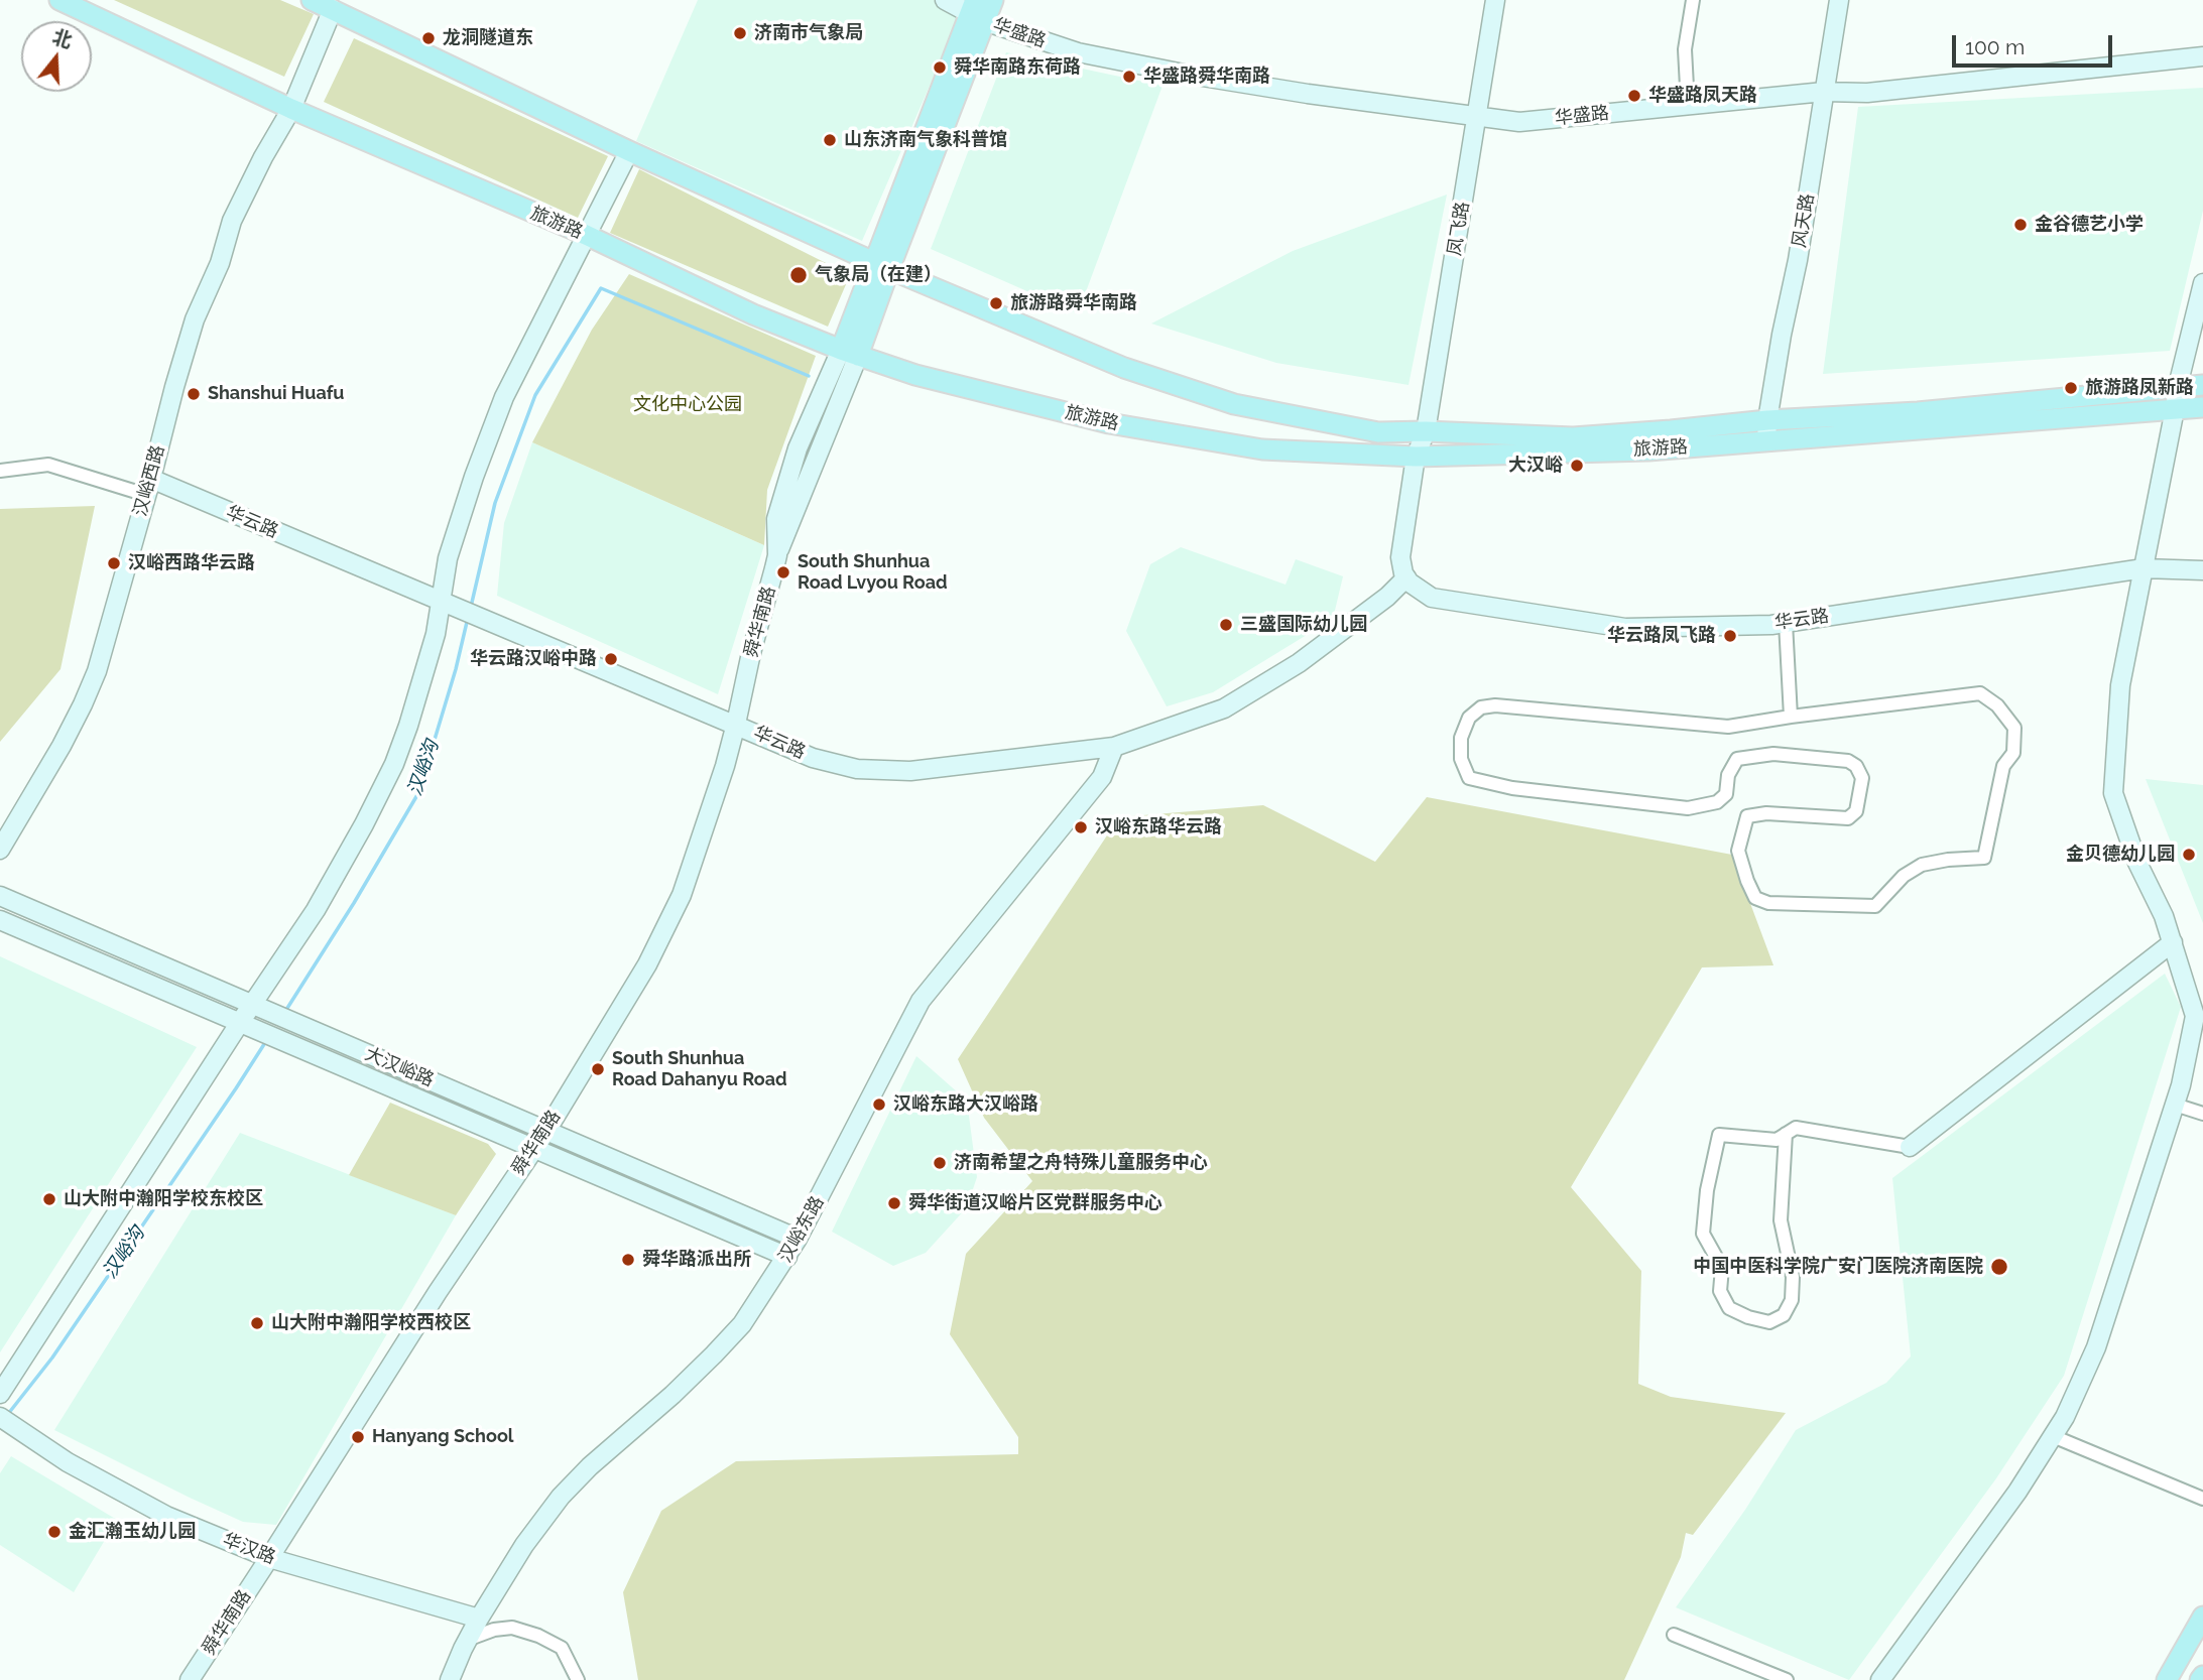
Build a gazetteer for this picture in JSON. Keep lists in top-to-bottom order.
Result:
{
  "streets": {
    "main road": ["旅游路", "舜华南路"],
    "street": [
      "华盛路",
      "风天路",
      "凤飞路",
      "汉峪西路",
      "华云路",
      "大汉峪路",
      "汉峪东路",
      "华汉路"
    ]
  },
  "crossings": [
    ["华盛路", "风天路"],
    ["华盛路", "凤飞路"],
    ["华盛路", "舜华南路"],
    ["风天路", "旅游路"],
    ["旅游路", "凤飞路"],
    ["旅游路", "汉峪西路"],
    ["旅游路", "舜华南路"],
    ["汉峪西路", "华云路"],
    ["华云路", "舜华南路"],
    ["华云路", "汉峪东路"],
    ["舜华南路", "大汉峪路"],
    ["舜华南路", "华汉路"],
    ["大汉峪路", "汉峪东路"],
    ["汉峪东路", "华汉路"]
  ],
  "water": ["汉峪沟"],
  "parks": ["文化中心公园"],
  "places": [
    "济南市气象局",
    "龙洞隧道东",
    "舜华南路东荷路",
    "华盛路舜华南路",
    "华盛路凤天路",
    "山东济南气象科普馆",
    "金谷德艺小学",
    "气象局（在建）",
    "旅游路舜华南路",
    "旅游路凤新路",
    "Shanshui Huafu",
    "大汉峪",
    "汉峪西路华云路",
    "South Shunhua Road Lvyou Road",
    "三盛国际幼儿园",
    "华云路凤飞路",
    "华云路汉峪中路",
    "汉峪东路华云路",
    "金贝德幼儿园",
    "South Shunhua Road Dahanyu Road",
    "汉峪东路大汉峪路",
    "济南希望之舟特殊儿童服务中心",
    "山大附中瀚阳学校东校区",
    "舜华街道汉峪片区党群服务中心",
    "舜华路派出所",
    "中国中医科学院广安门医院济南医院",
    "山大附中瀚阳学校西校区",
    "Hanyang School",
    "金汇瀚玉幼儿园"
  ],
  "scale_bar": "100 m",
  "north": "top"
}
